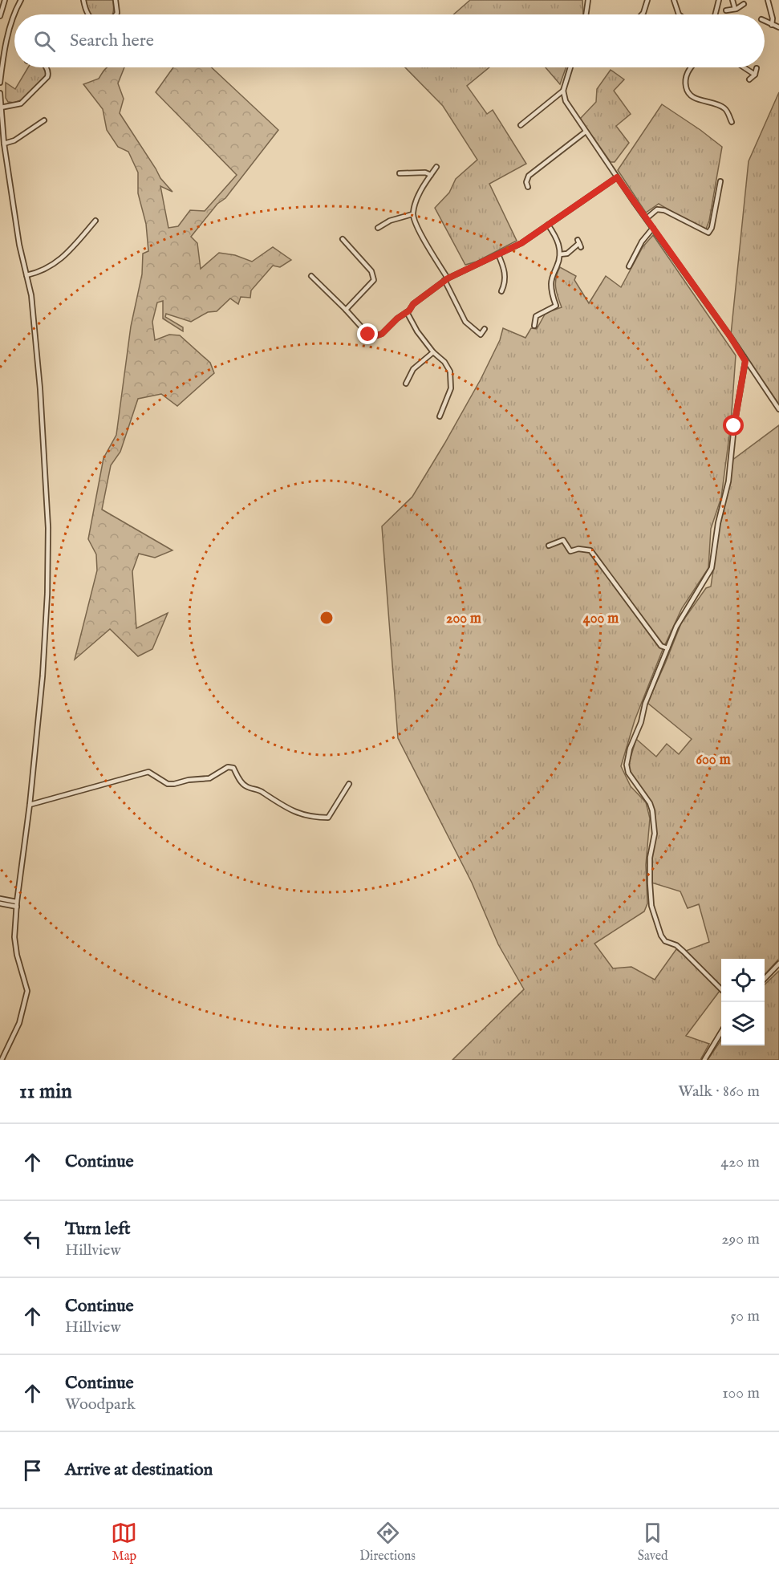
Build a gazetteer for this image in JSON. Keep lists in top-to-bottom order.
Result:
{
  "page": {
    "search": "Search here",
    "heading": ["11 min", "Walk · 860 m"],
    "list": [
      ["Continue", "420 m"],
      ["Turn left", "Hillview", "290 m"],
      ["Continue", "Hillview", "50 m"],
      ["Continue", "Woodpark", "100 m"],
      "Arrive at destination"
    ],
    "nav": ["Map", "Directions", "Saved"]
  },
  "rings": ["200 m", "400 m", "600 m"]
}
